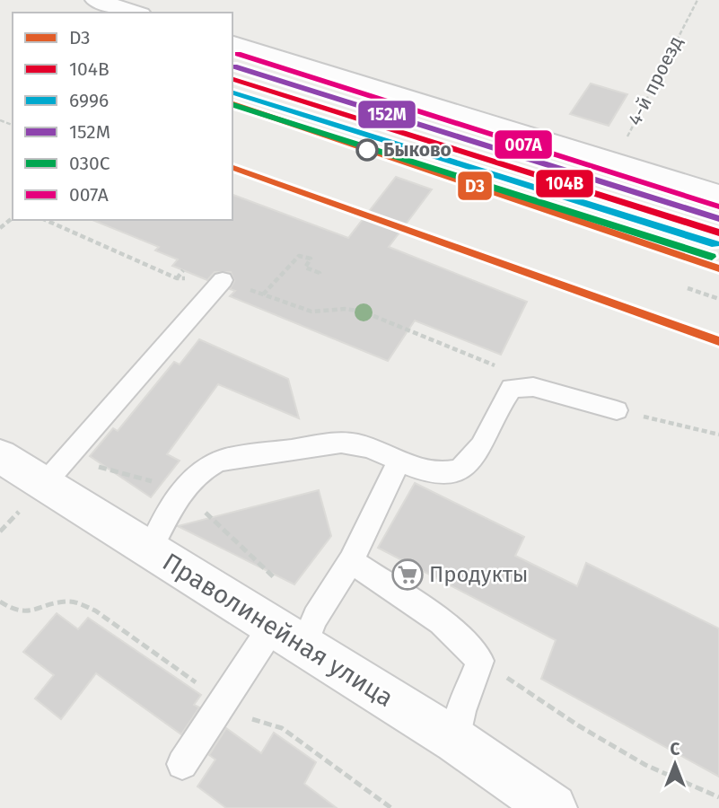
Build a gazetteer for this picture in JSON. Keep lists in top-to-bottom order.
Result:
{
  "streets": {
    "main road": ["Праволинейная улица"],
    "path": ["4-й проезд"]
  },
  "places": {
    "other": ["Быково"],
    "supermarket": ["Продукты"]
  },
  "lines": [
    "transit line 007А",
    "transit line 152М",
    "transit line 104В",
    "transit line 6996",
    "transit line D3",
    "transit line 030C"
  ],
  "legend": [
    "D3",
    "104В",
    "6996",
    "152М",
    "030C",
    "007А"
  ],
  "north": "top"
}
